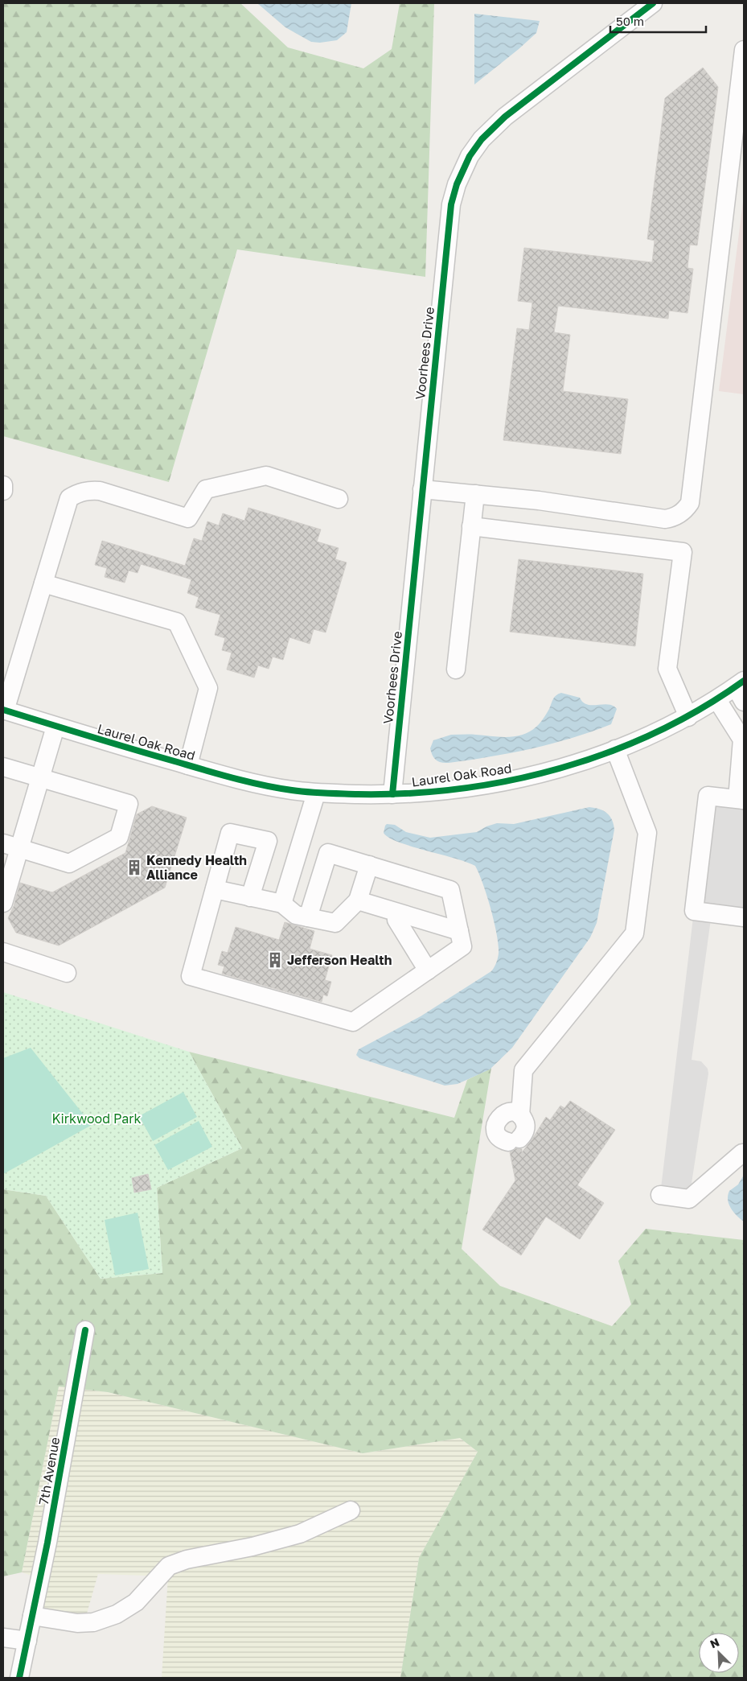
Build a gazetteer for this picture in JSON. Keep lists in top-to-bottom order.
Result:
{
  "streets": {
    "street": ["Voorhees Drive", "Laurel Oak Road", "7th Avenue"]
  },
  "crossings": [
    ["Voorhees Drive", "Laurel Oak Road"]
  ],
  "parks": ["Kirkwood Park"],
  "places": {
    "building": ["Kennedy Health Alliance", "Jefferson Health"]
  },
  "scale_bar": "50 m",
  "north": "top left"
}
